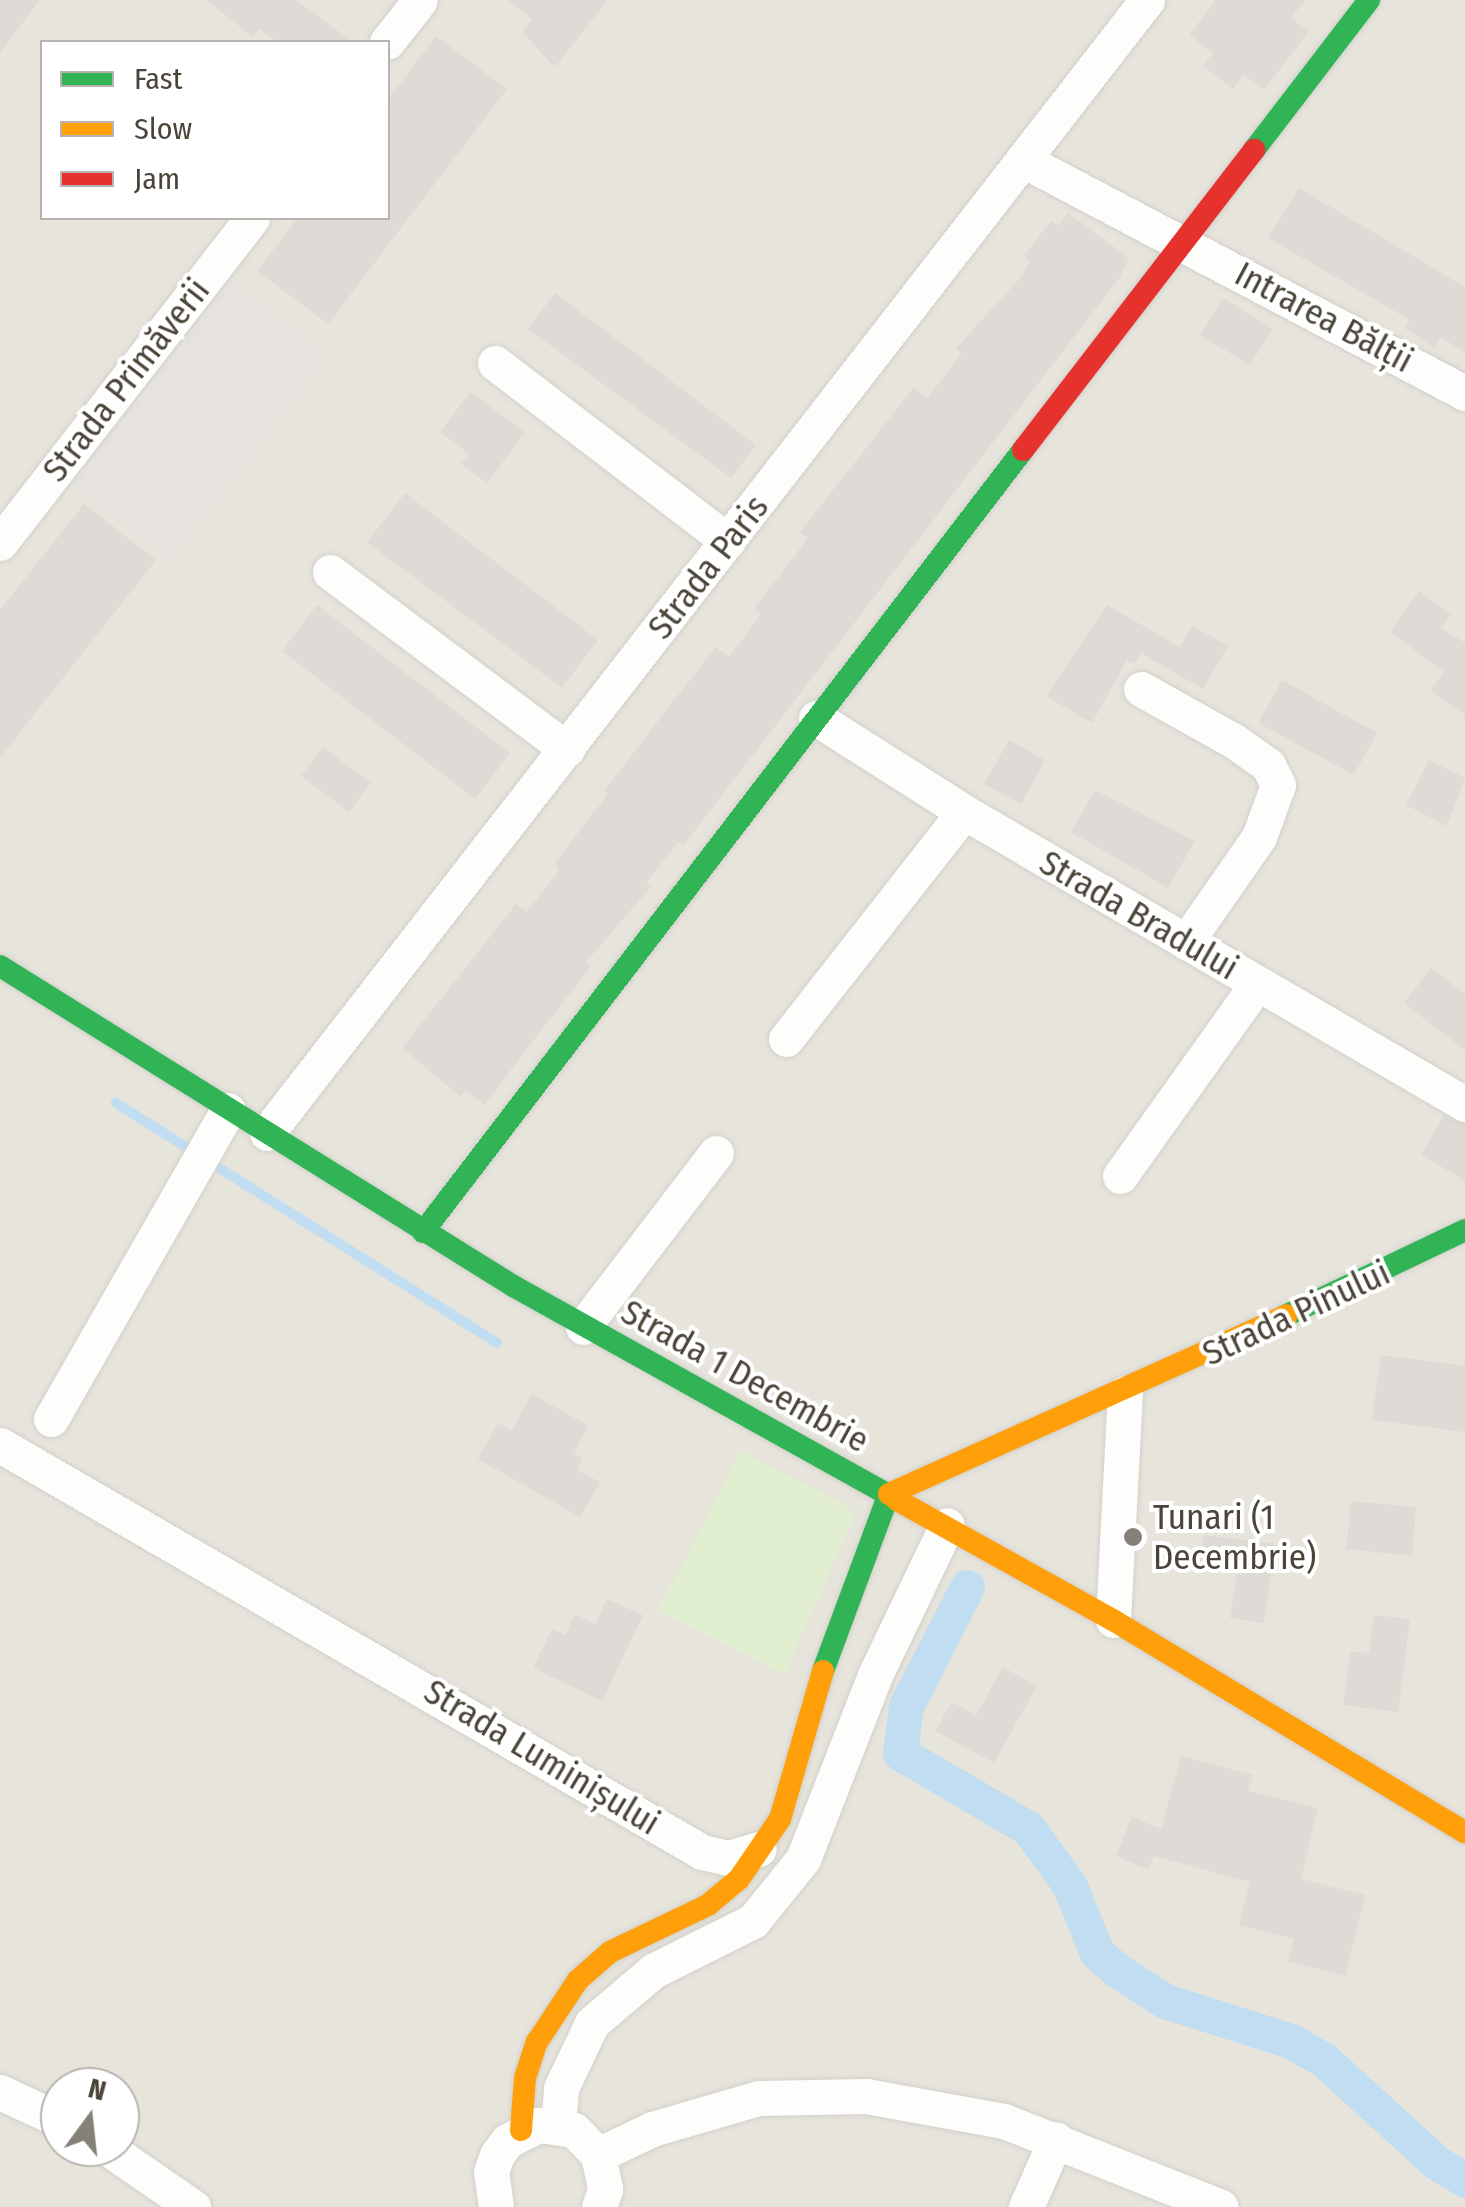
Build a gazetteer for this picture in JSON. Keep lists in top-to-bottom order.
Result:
{
  "streets": {
    "street": [
      "Intrarea Bălții",
      "Strada Primăverii",
      "Strada Paris",
      "Strada Bradului",
      "Strada Pinului",
      "Strada 1 Decembrie",
      "Strada Luminișului"
    ]
  },
  "crossings": [
    ["Intrarea Bălții", "Strada Paris"],
    ["Strada Paris", "Strada 1 Decembrie"],
    ["Strada Pinului", "Strada 1 Decembrie"]
  ],
  "places": ["Tunari (1 Decembrie)"],
  "legend": ["Fast", "Slow", "Jam"],
  "north": "top"
}
